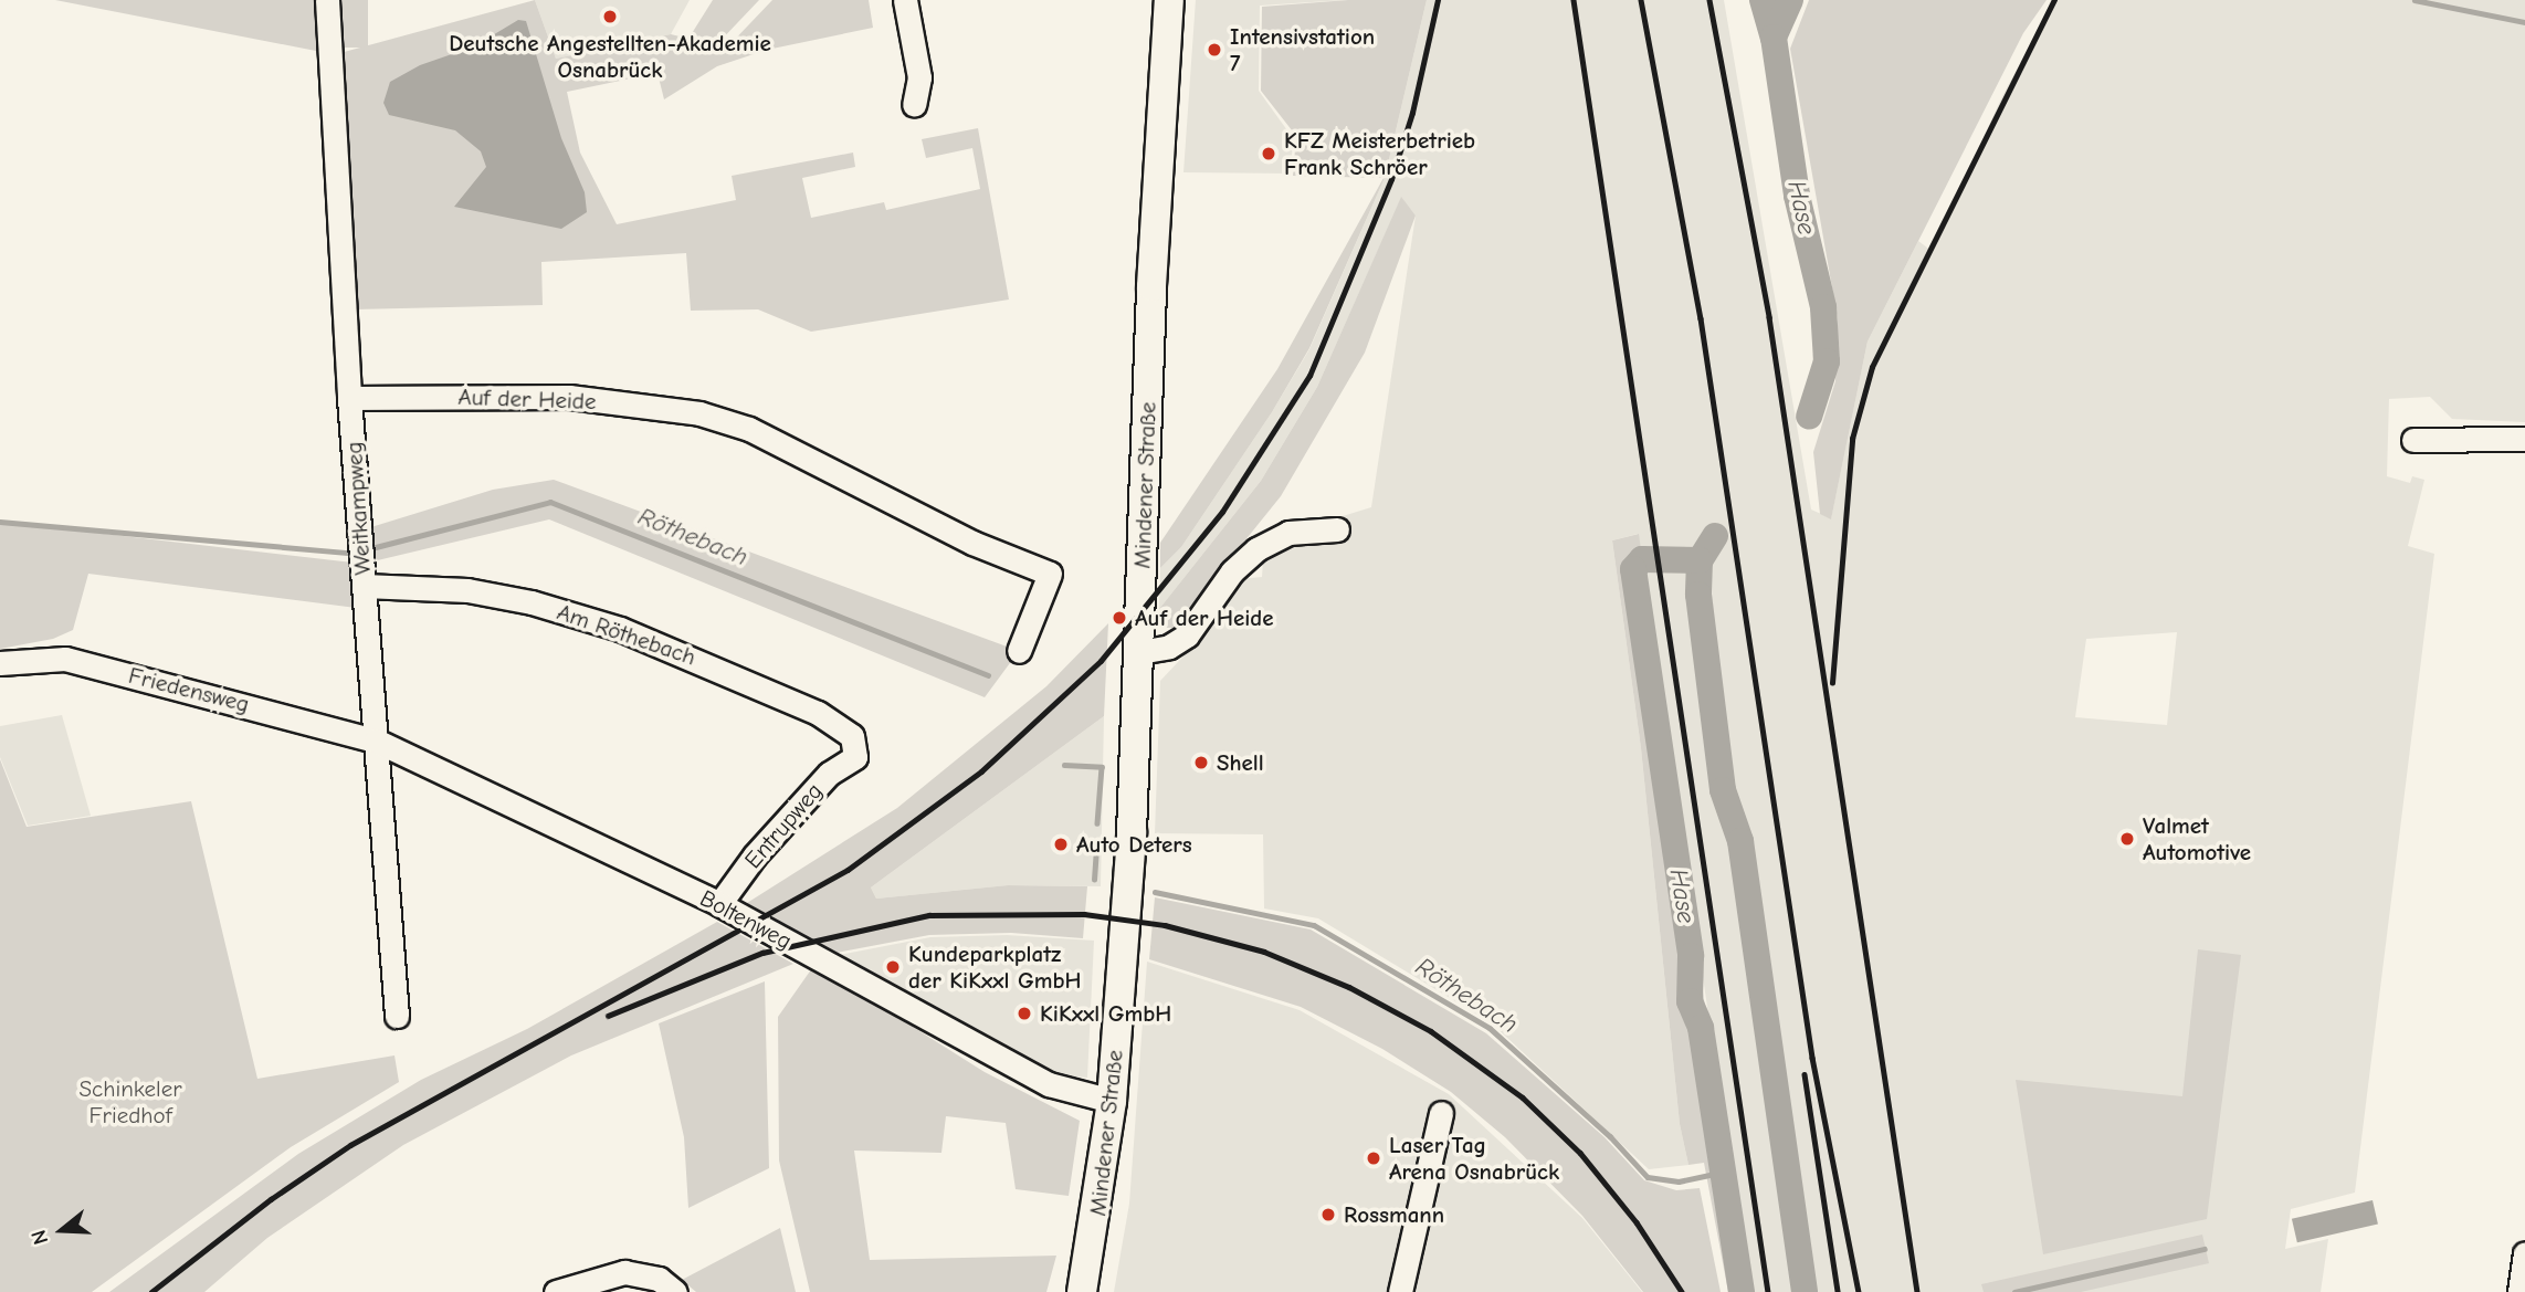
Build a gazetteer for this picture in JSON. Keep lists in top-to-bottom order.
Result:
{
  "streets": {
    "main road": ["Mindener Straße"],
    "street": [
      "Auf der Heide",
      "Weitkampweg",
      "Am Röthebach",
      "Friedensweg",
      "Entrupweg",
      "Boltenweg"
    ]
  },
  "crossings": [
    ["Auf der Heide", "Weitkampweg"],
    ["Mindener Straße", "Boltenweg"],
    ["Weitkampweg", "Am Röthebach"],
    ["Weitkampweg", "Friedensweg"],
    ["Weitkampweg", "Boltenweg"],
    ["Am Röthebach", "Entrupweg"],
    ["Friedensweg", "Boltenweg"],
    ["Entrupweg", "Boltenweg"]
  ],
  "water": ["Hase", "Röthebach"],
  "parks": ["Schinkeler Friedhof"],
  "places": [
    "Deutsche Angestellten-Akademie Osnabrück",
    "Intensivstation 7",
    "KFZ Meisterbetrieb Frank Schröer",
    "Auf der Heide",
    "Shell",
    "Valmet Automotive",
    "Auto Deters",
    "Kundeparkplatz der KiKxxl GmbH",
    "KiKxxl GmbH",
    "Laser Tag Arena Osnabrück",
    "Rossmann"
  ],
  "north": "left"
}
